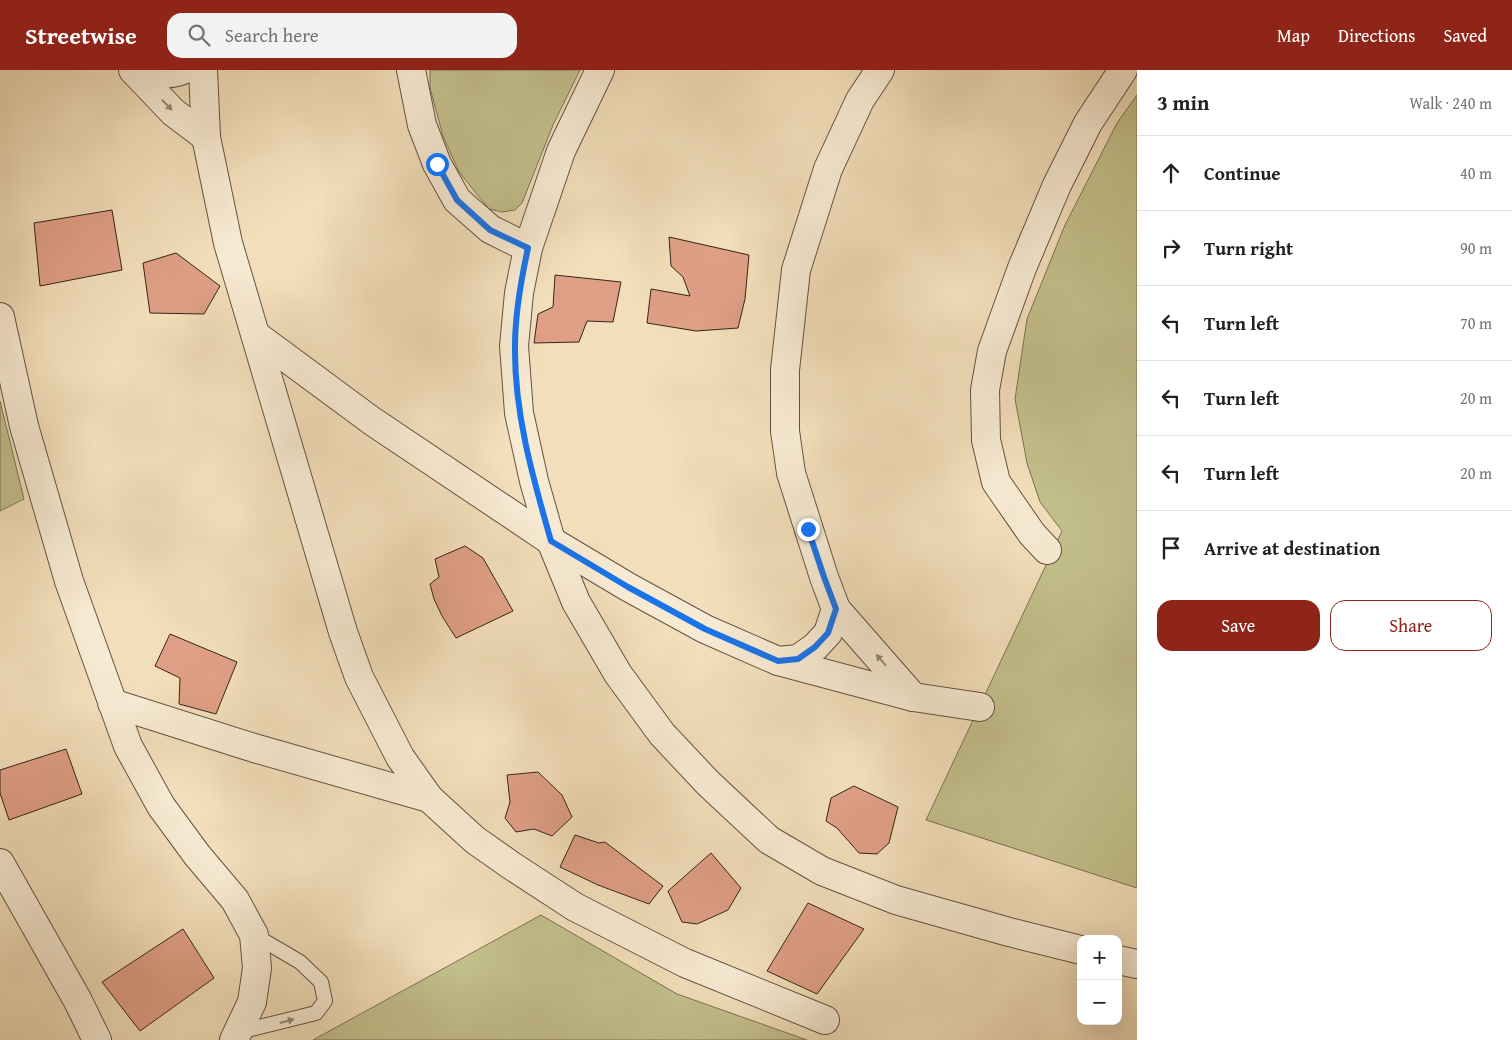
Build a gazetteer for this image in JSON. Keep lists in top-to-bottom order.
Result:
{
  "page": {
    "header": "Streetwise",
    "search": "Search here",
    "nav": ["Map", "Directions", "Saved"],
    "heading": ["3 min", "Walk · 240 m"],
    "list": [
      ["Continue", "40 m"],
      ["Turn right", "90 m"],
      ["Turn left", "70 m"],
      ["Turn left", "20 m"],
      ["Turn left", "20 m"],
      "Arrive at destination"
    ],
    "buttons": ["Save", "Share"],
    "map_buttons": ["+", "−"]
  }
}
